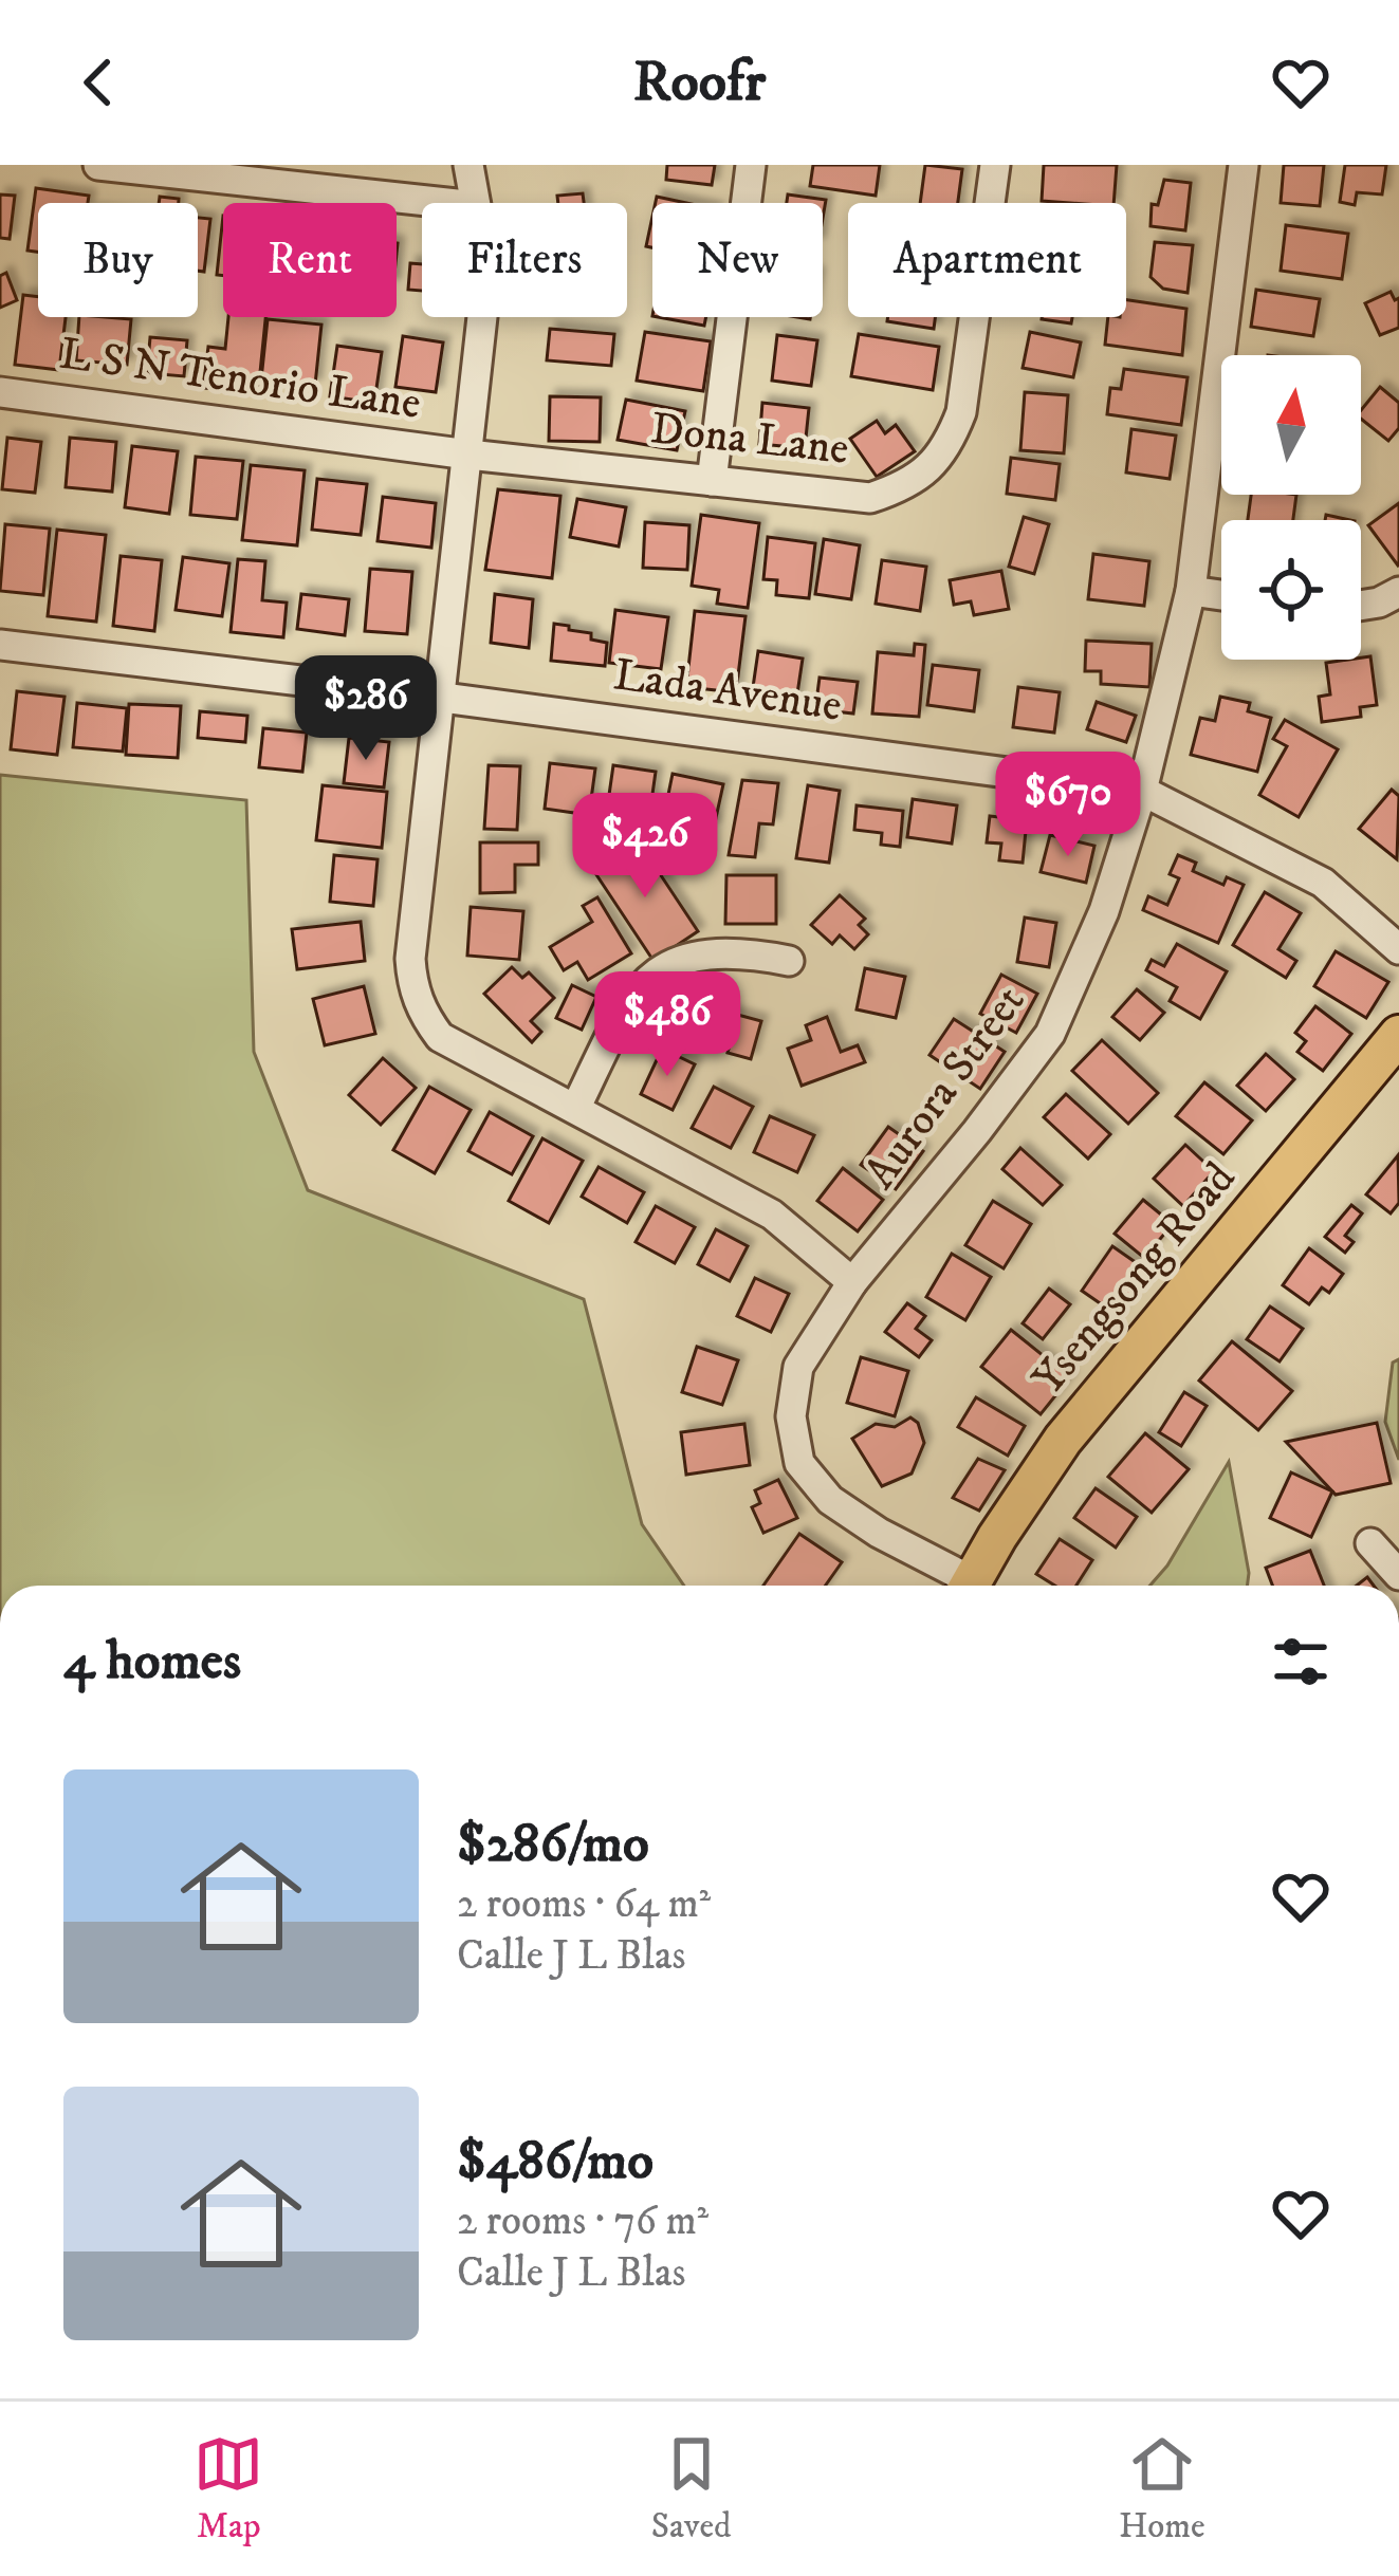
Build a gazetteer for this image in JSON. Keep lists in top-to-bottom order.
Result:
{
  "streets": {
    "main road": ["Ysengsong Road"],
    "street": [
      "L S N Tenorio Lane",
      "Dona Lane",
      "Lada Avenue",
      "Aurora Street"
    ]
  },
  "crossings": [
    ["L S N Tenorio Lane", "Dona Lane"],
    ["Lada Avenue", "Aurora Street"]
  ],
  "north": "top",
  "page": {
    "header": "Roofr",
    "chip": [
      "Buy",
      "Rent",
      "Filters",
      "New",
      "Apartment"
    ],
    "price": [
      "$286",
      "$670",
      "$426",
      "$486"
    ],
    "heading": "4 homes",
    "list": [
      {
        "name": "$286/mo",
        "note": "2 rooms · 64 m² · Calle J L Blas"
      },
      {
        "name": "$486/mo",
        "note": "2 rooms · 76 m² · Calle J L Blas"
      }
    ],
    "tabs": ["Map", "Saved", "Home"]
  }
}
